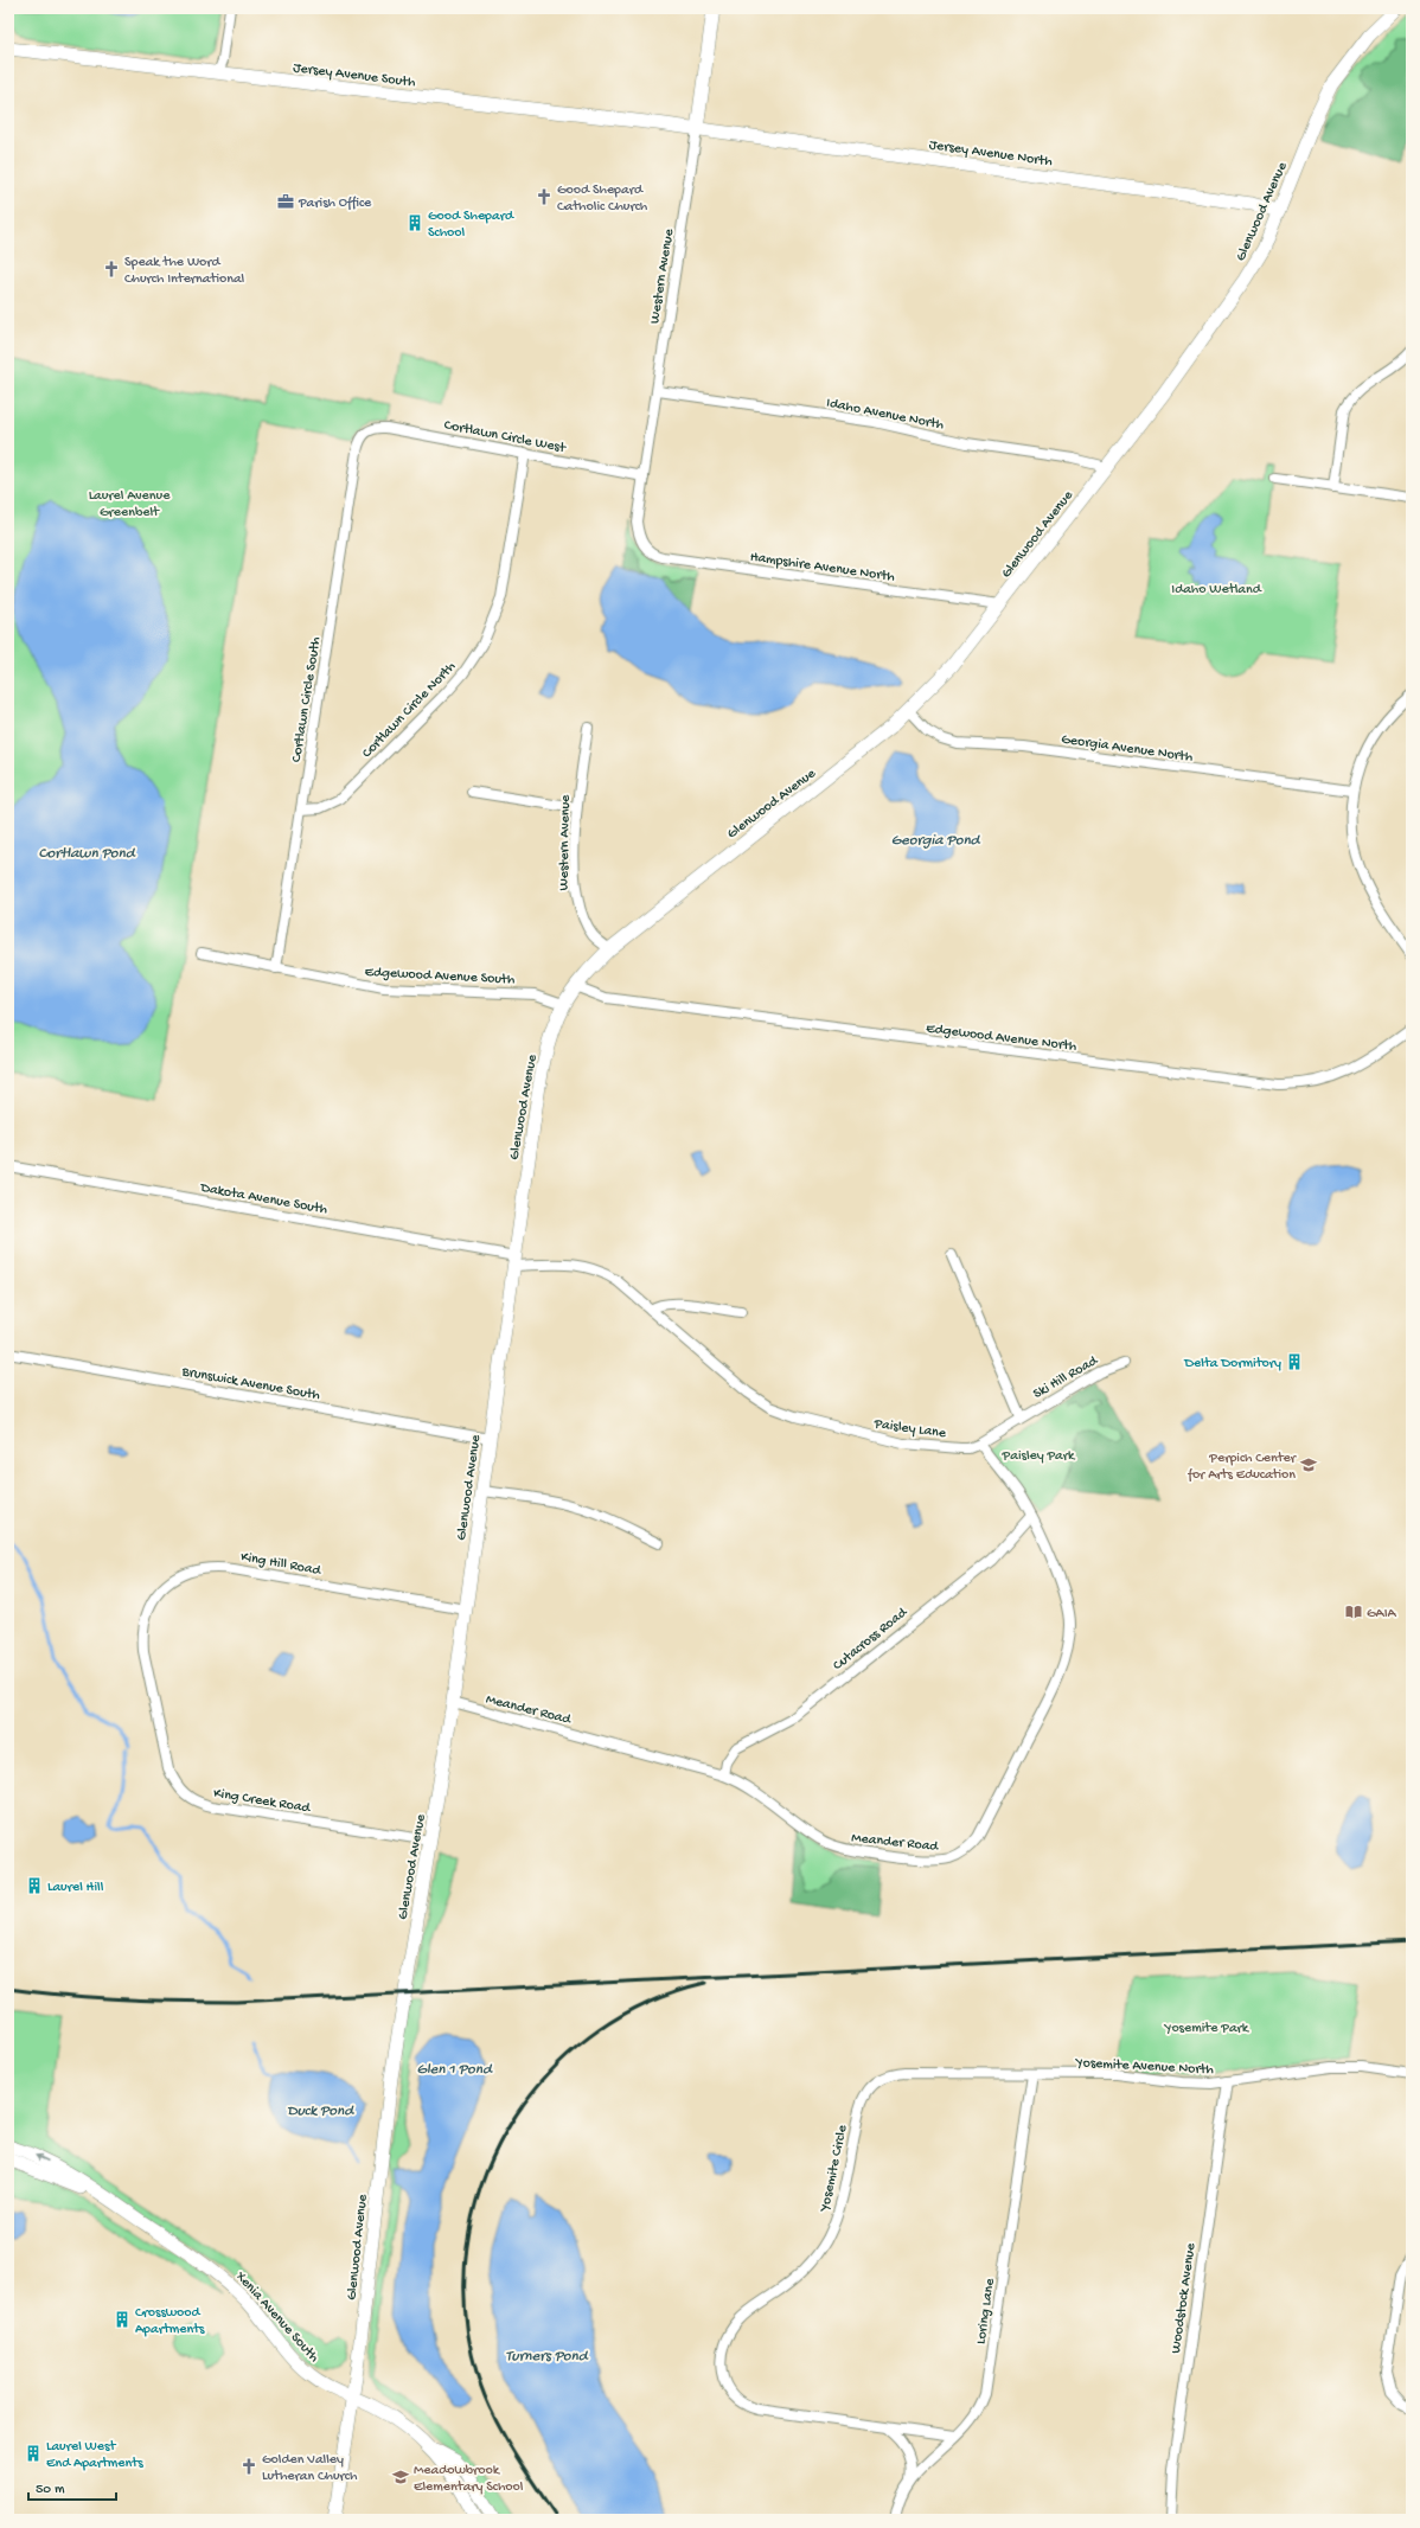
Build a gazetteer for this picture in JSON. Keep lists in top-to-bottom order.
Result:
{
  "streets": {
    "street": [
      "Jersey Avenue South",
      "Jersey Avenue North",
      "Glenwood Avenue",
      "Western Avenue",
      "Idaho Avenue North",
      "Cortlawn Circle West",
      "Hampshire Avenue North",
      "Cortlawn Circle South",
      "Cortlawn Circle North",
      "Georgia Avenue North",
      "Edgewood Avenue South",
      "Edgewood Avenue North",
      "Dakota Avenue South",
      "Ski Hill Road",
      "Brunswick Avenue South",
      "Paisley Lane",
      "King Hill Road",
      "Cutacross Road",
      "Meander Road",
      "King Creek Road",
      "Yosemite Avenue North",
      "Yosemite Circle",
      "Woodstock Avenue",
      "Loring Lane",
      "Xenia Avenue South"
    ]
  },
  "crossings": [
    ["Jersey Avenue South", "Jersey Avenue North"],
    ["Jersey Avenue South", "Western Avenue"],
    ["Jersey Avenue North", "Glenwood Avenue"],
    ["Jersey Avenue North", "Western Avenue"],
    ["Glenwood Avenue", "Western Avenue"],
    ["Glenwood Avenue", "Idaho Avenue North"],
    ["Glenwood Avenue", "Hampshire Avenue North"],
    ["Glenwood Avenue", "Georgia Avenue North"],
    ["Glenwood Avenue", "Edgewood Avenue South"],
    ["Glenwood Avenue", "Edgewood Avenue North"],
    ["Glenwood Avenue", "Dakota Avenue South"],
    ["Glenwood Avenue", "Brunswick Avenue South"],
    ["Glenwood Avenue", "Paisley Lane"],
    ["Glenwood Avenue", "King Hill Road"],
    ["Glenwood Avenue", "Meander Road"],
    ["Glenwood Avenue", "King Creek Road"],
    ["Glenwood Avenue", "Xenia Avenue South"],
    ["Western Avenue", "Idaho Avenue North"],
    ["Western Avenue", "Cortlawn Circle West"],
    ["Western Avenue", "Hampshire Avenue North"],
    ["Cortlawn Circle West", "Cortlawn Circle South"],
    ["Cortlawn Circle West", "Cortlawn Circle North"],
    ["Cortlawn Circle South", "Cortlawn Circle North"],
    ["Cortlawn Circle South", "Edgewood Avenue South"],
    ["Dakota Avenue South", "Paisley Lane"],
    ["Ski Hill Road", "Paisley Lane"],
    ["Paisley Lane", "Meander Road"],
    ["King Hill Road", "King Creek Road"],
    ["Cutacross Road", "Meander Road"],
    ["Yosemite Avenue North", "Yosemite Circle"],
    ["Yosemite Avenue North", "Woodstock Avenue"],
    ["Yosemite Avenue North", "Loring Lane"],
    ["Yosemite Circle", "Loring Lane"]
  ],
  "water": [
    "Georgia Pond",
    "Cortlawn Pond",
    "Glen 1 Pond",
    "Duck Pond",
    "Turners Pond"
  ],
  "parks": [
    "Laurel Avenue Greenbelt",
    "Idaho Wetland",
    "Paisley Park",
    "Yosemite Park"
  ],
  "places": {
    "church": ["Good Shepard Catholic Church", "Speak the Word Church International", "Golden Valley Lutheran Church"],
    "office": ["Parish Office"],
    "building": [
      "Good Shepard School",
      "Delta Dormitory",
      "Laurel Hill",
      "Crosswood Apartments",
      "Laurel West End Apartments"
    ],
    "school or university": ["Perpich Center for Arts Education", "Meadowbrook Elementary School"],
    "library": ["GAIA"]
  },
  "scale_bar": "50 m"
}
